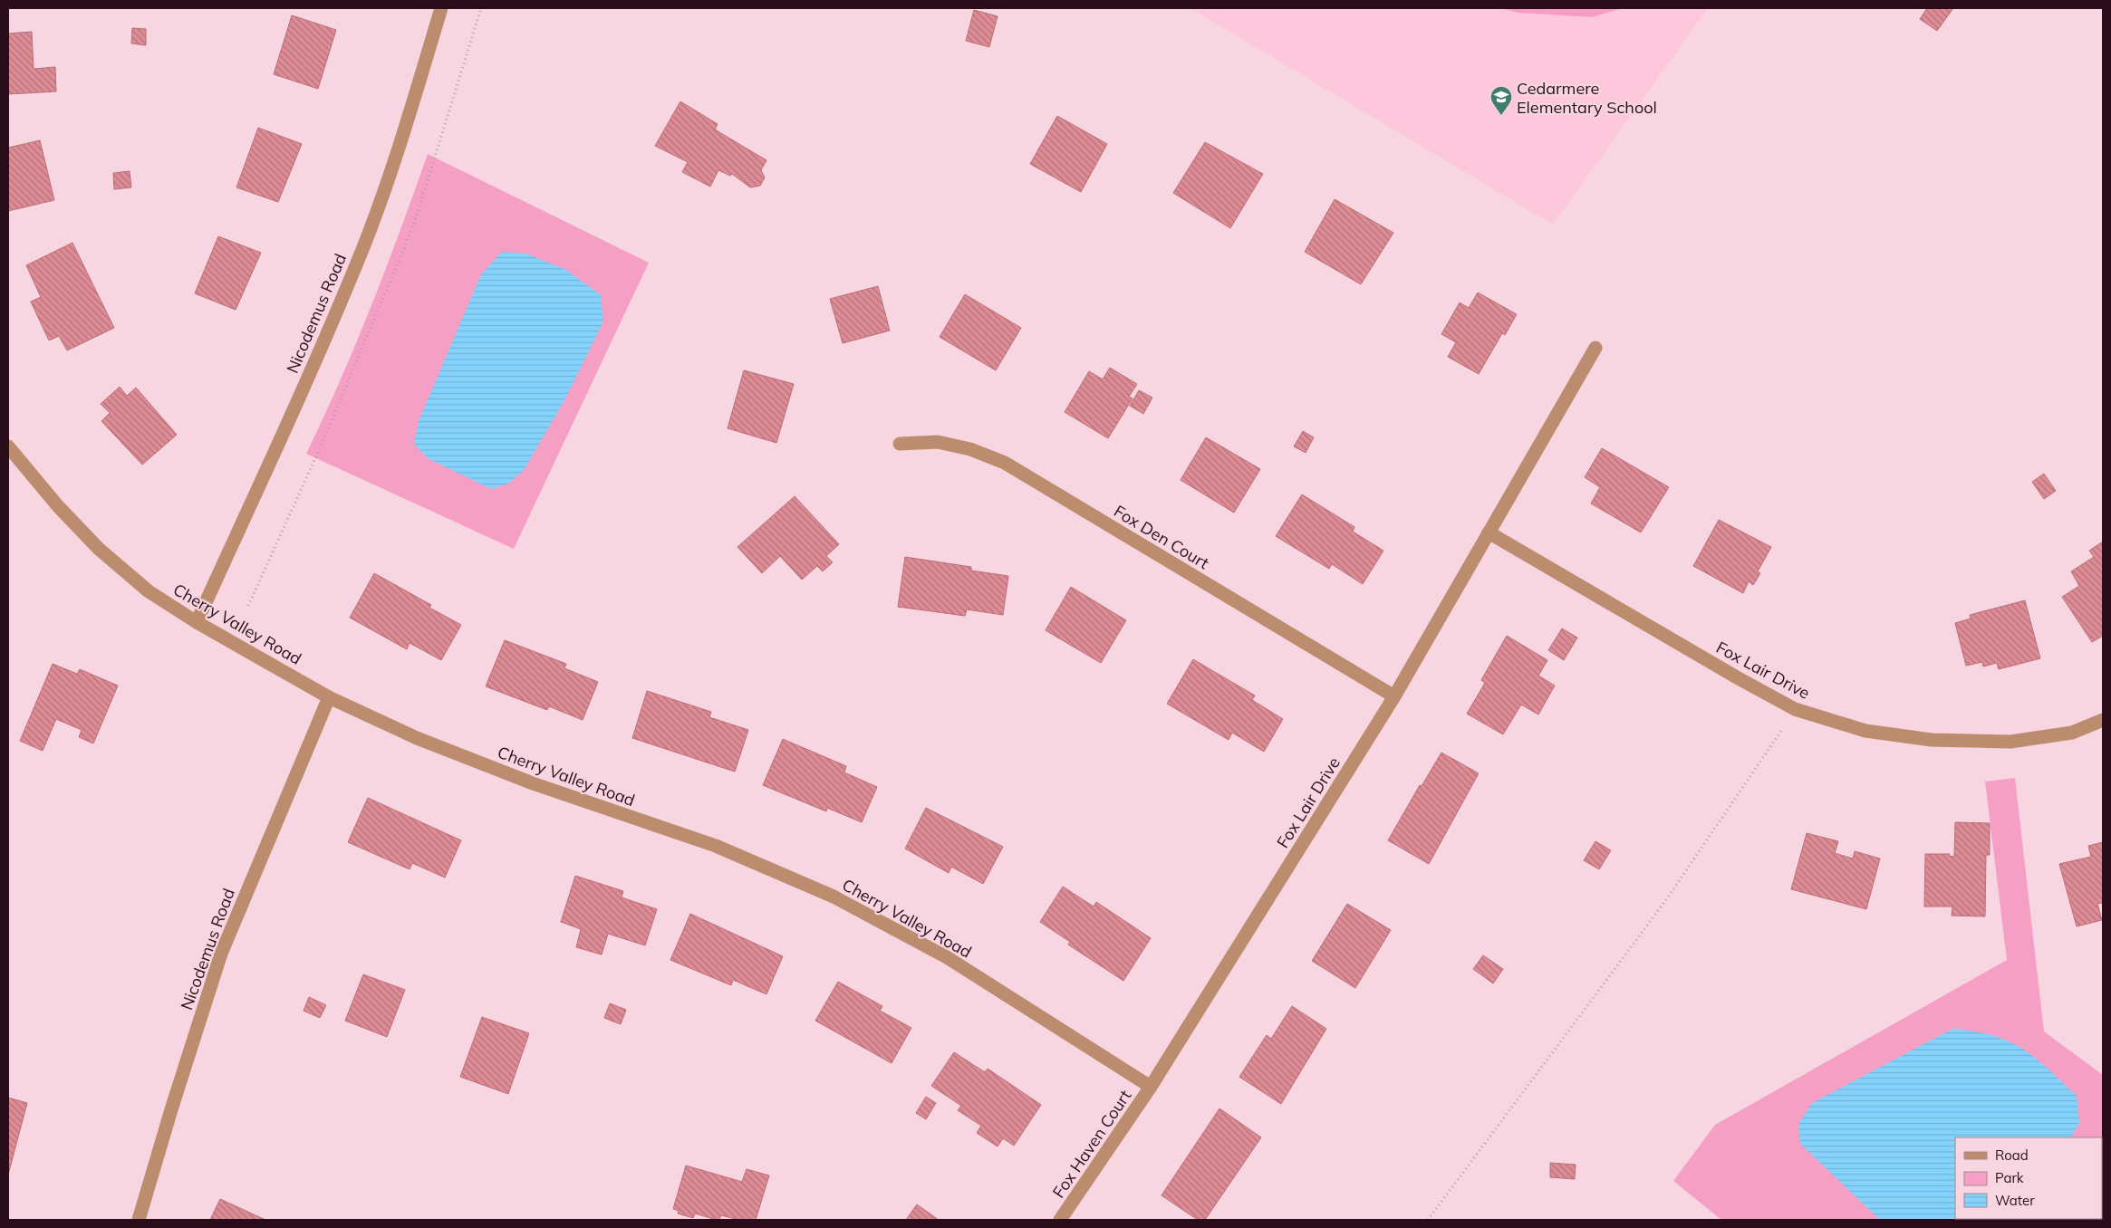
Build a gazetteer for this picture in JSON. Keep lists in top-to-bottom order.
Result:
{
  "streets": {
    "street": [
      "Nicodemus Road",
      "Fox Den Court",
      "Cherry Valley Road",
      "Fox Lair Drive",
      "Fox Haven Court"
    ]
  },
  "crossings": [
    ["Nicodemus Road", "Cherry Valley Road"],
    ["Fox Den Court", "Fox Lair Drive"],
    ["Cherry Valley Road", "Fox Lair Drive"],
    ["Cherry Valley Road", "Fox Haven Court"],
    ["Fox Lair Drive", "Fox Haven Court"]
  ],
  "places": {
    "school or university": ["Cedarmere Elementary School"]
  },
  "legend": ["Road", "Park", "Water"]
}
